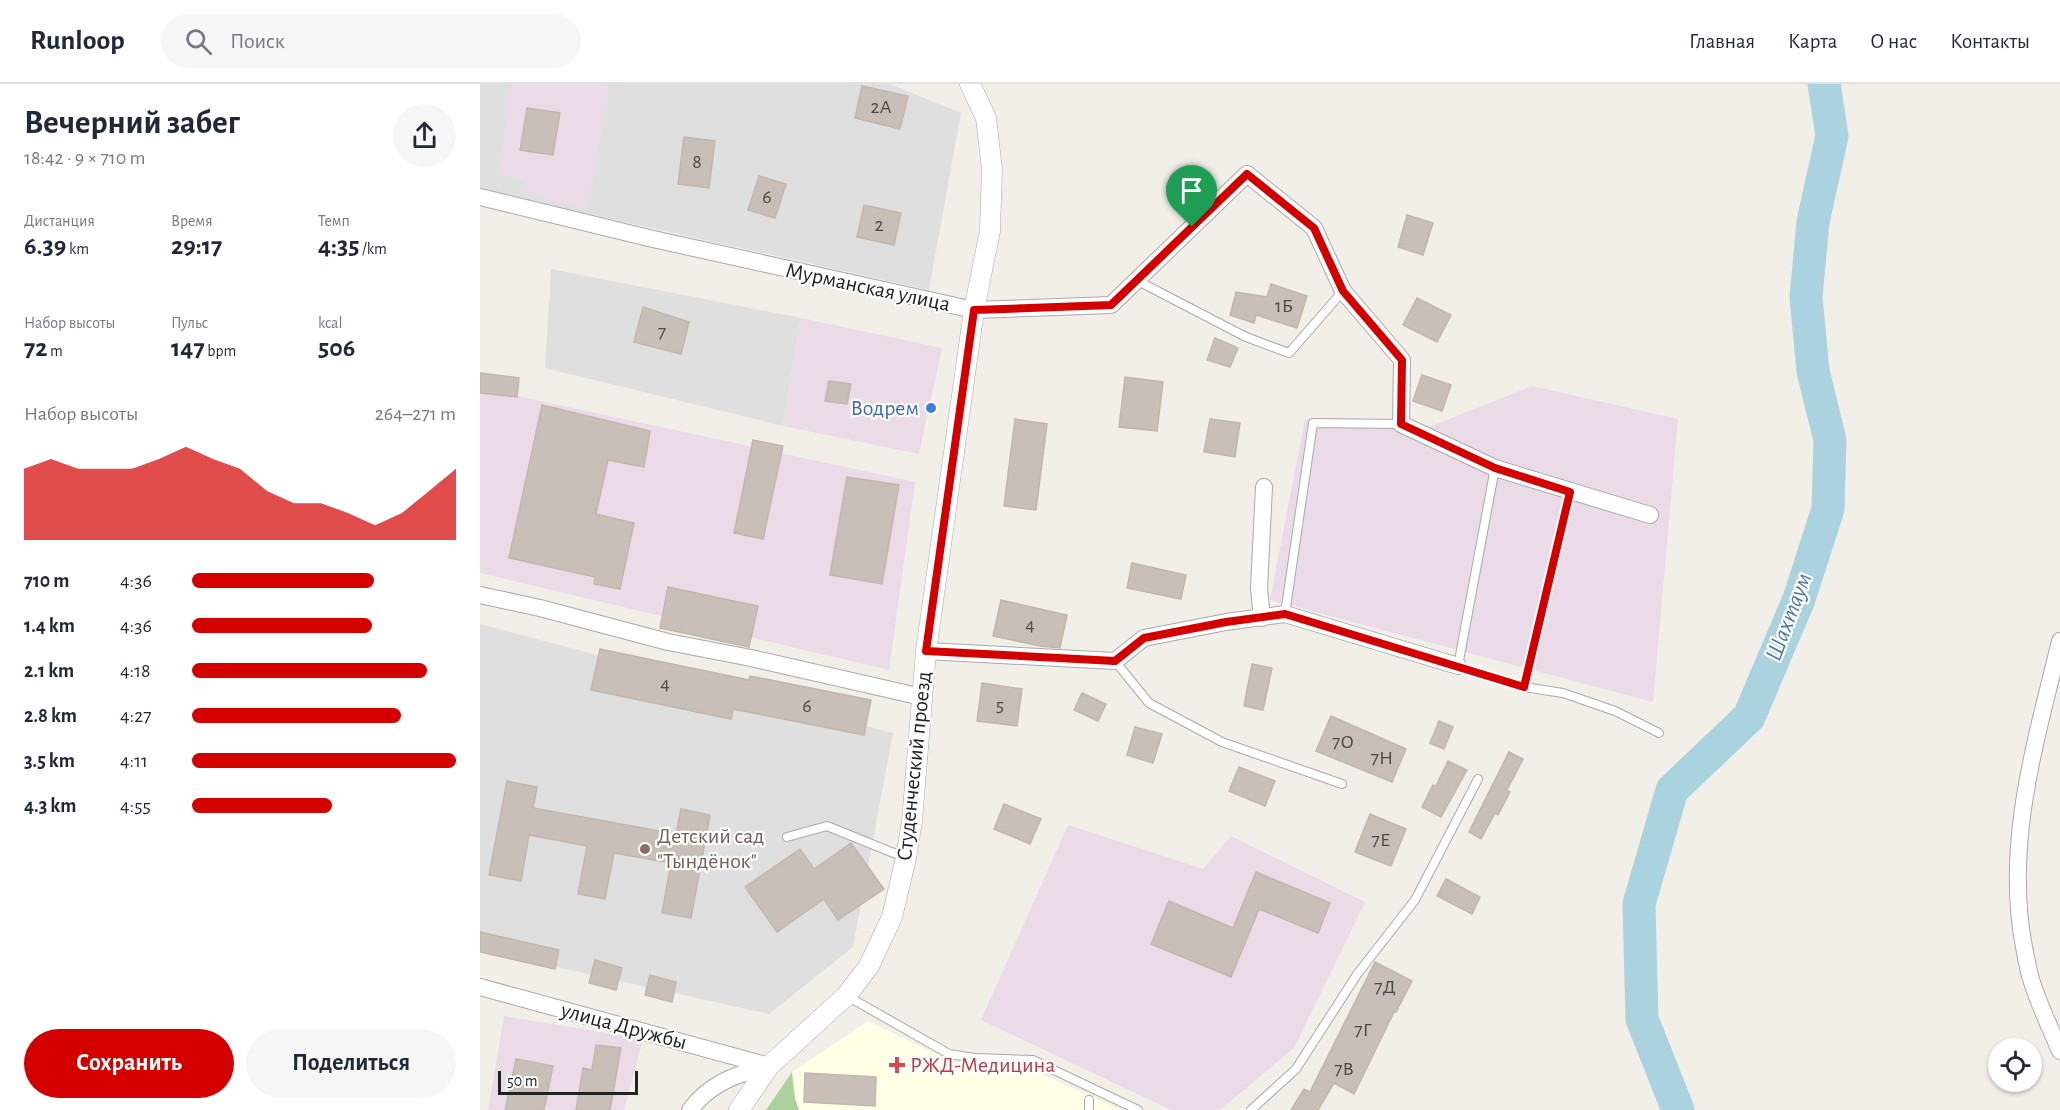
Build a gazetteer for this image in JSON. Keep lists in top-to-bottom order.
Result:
{
  "streets": {
    "street": ["Мурманская улица", "Студенческий проезд", "улица Дружбы"]
  },
  "crossings": [
    ["Мурманская улица", "Студенческий проезд"],
    ["Студенческий проезд", "улица Дружбы"]
  ],
  "water": ["Шахтаум"],
  "places": {
    "other": ["Водрем", "Детский сад \"Тындёнок\""],
    "health": ["РЖД-Медицина"]
  },
  "house_numbers": [
    "2А",
    "8",
    "6",
    "2",
    "1Б",
    "7",
    "4",
    "4",
    "5",
    "6",
    "7О",
    "7Н",
    "7Е",
    "7Д",
    "7Г",
    "7В"
  ],
  "scale_bar": "50 m",
  "page": {
    "header": "Runloop",
    "search": "Поиск",
    "nav": [
      "Главная",
      "Карта",
      "О нас",
      "Контакты"
    ],
    "heading": ["Вечерний забег", "18:42 · 9 × 710 m"],
    "stats": [
      ["Дистанция", "6.39 km"],
      ["Время", "29:17"],
      ["Темп", "4:35 /km"],
      ["Набор высоты", "72 m"],
      ["Пульс", "147 bpm"],
      ["kcal", "506"]
    ],
    "chart": ["Набор высоты", "264–271 m"],
    "list": [
      {
        "name": "710 m",
        "note": "4:36"
      },
      {
        "name": "1.4 km",
        "note": "4:36"
      },
      {
        "name": "2.1 km",
        "note": "4:18"
      },
      {
        "name": "2.8 km",
        "note": "4:27"
      },
      {
        "name": "3.5 km",
        "note": "4:11"
      },
      {
        "name": "4.3 km",
        "note": "4:55"
      }
    ],
    "buttons": ["Сохранить", "Поделиться"],
    "scale": "50 m"
  }
}
